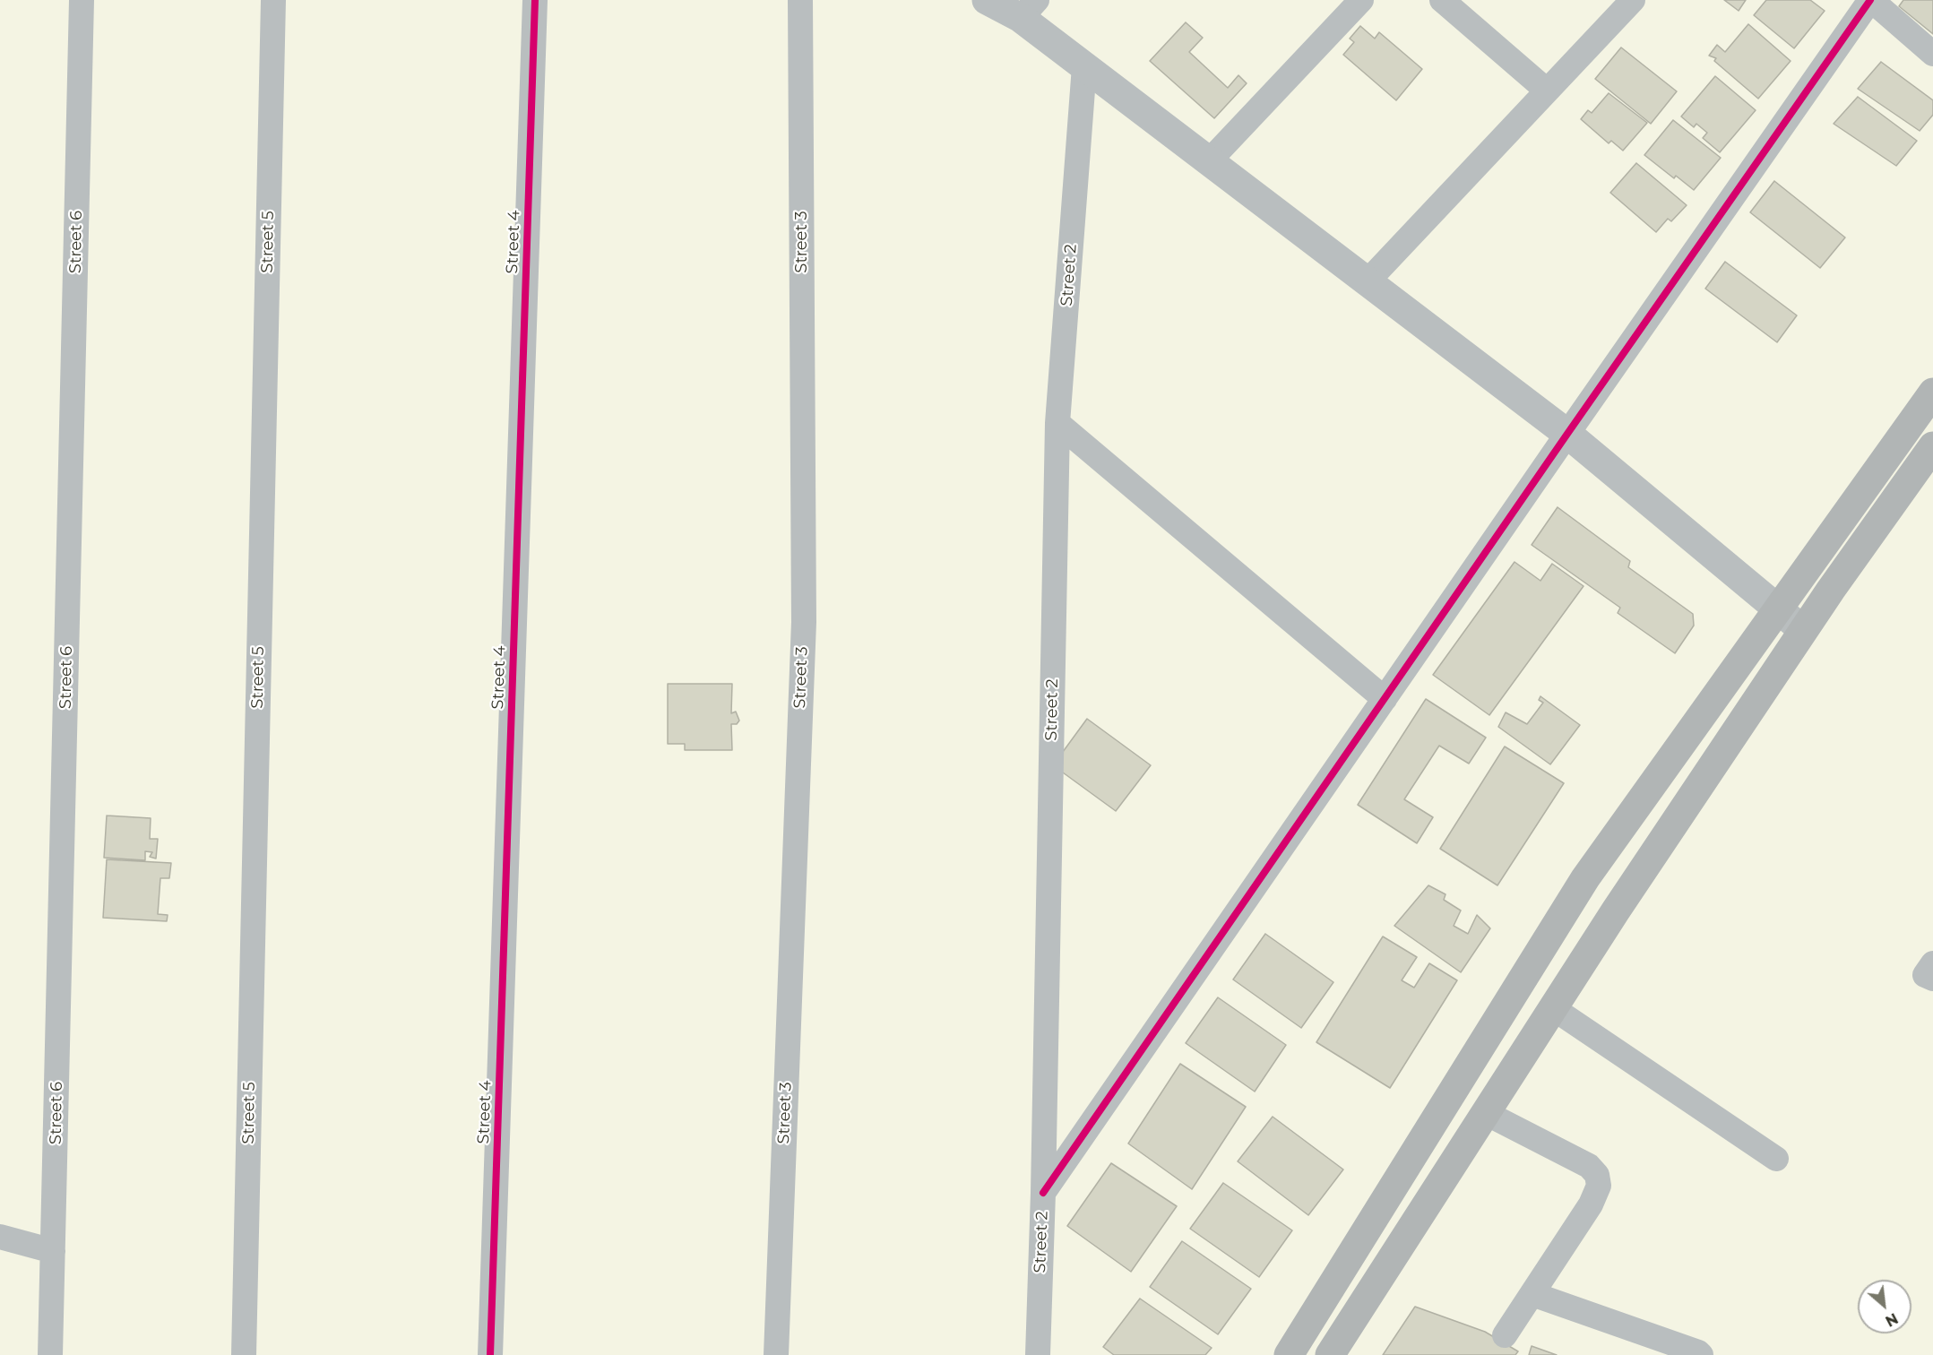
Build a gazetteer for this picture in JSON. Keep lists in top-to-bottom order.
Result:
{
  "streets": {
    "street": [
      "Street 6",
      "Street 5",
      "Street 4",
      "Street 3",
      "Street 2"
    ]
  },
  "north": "bottom right"
}
